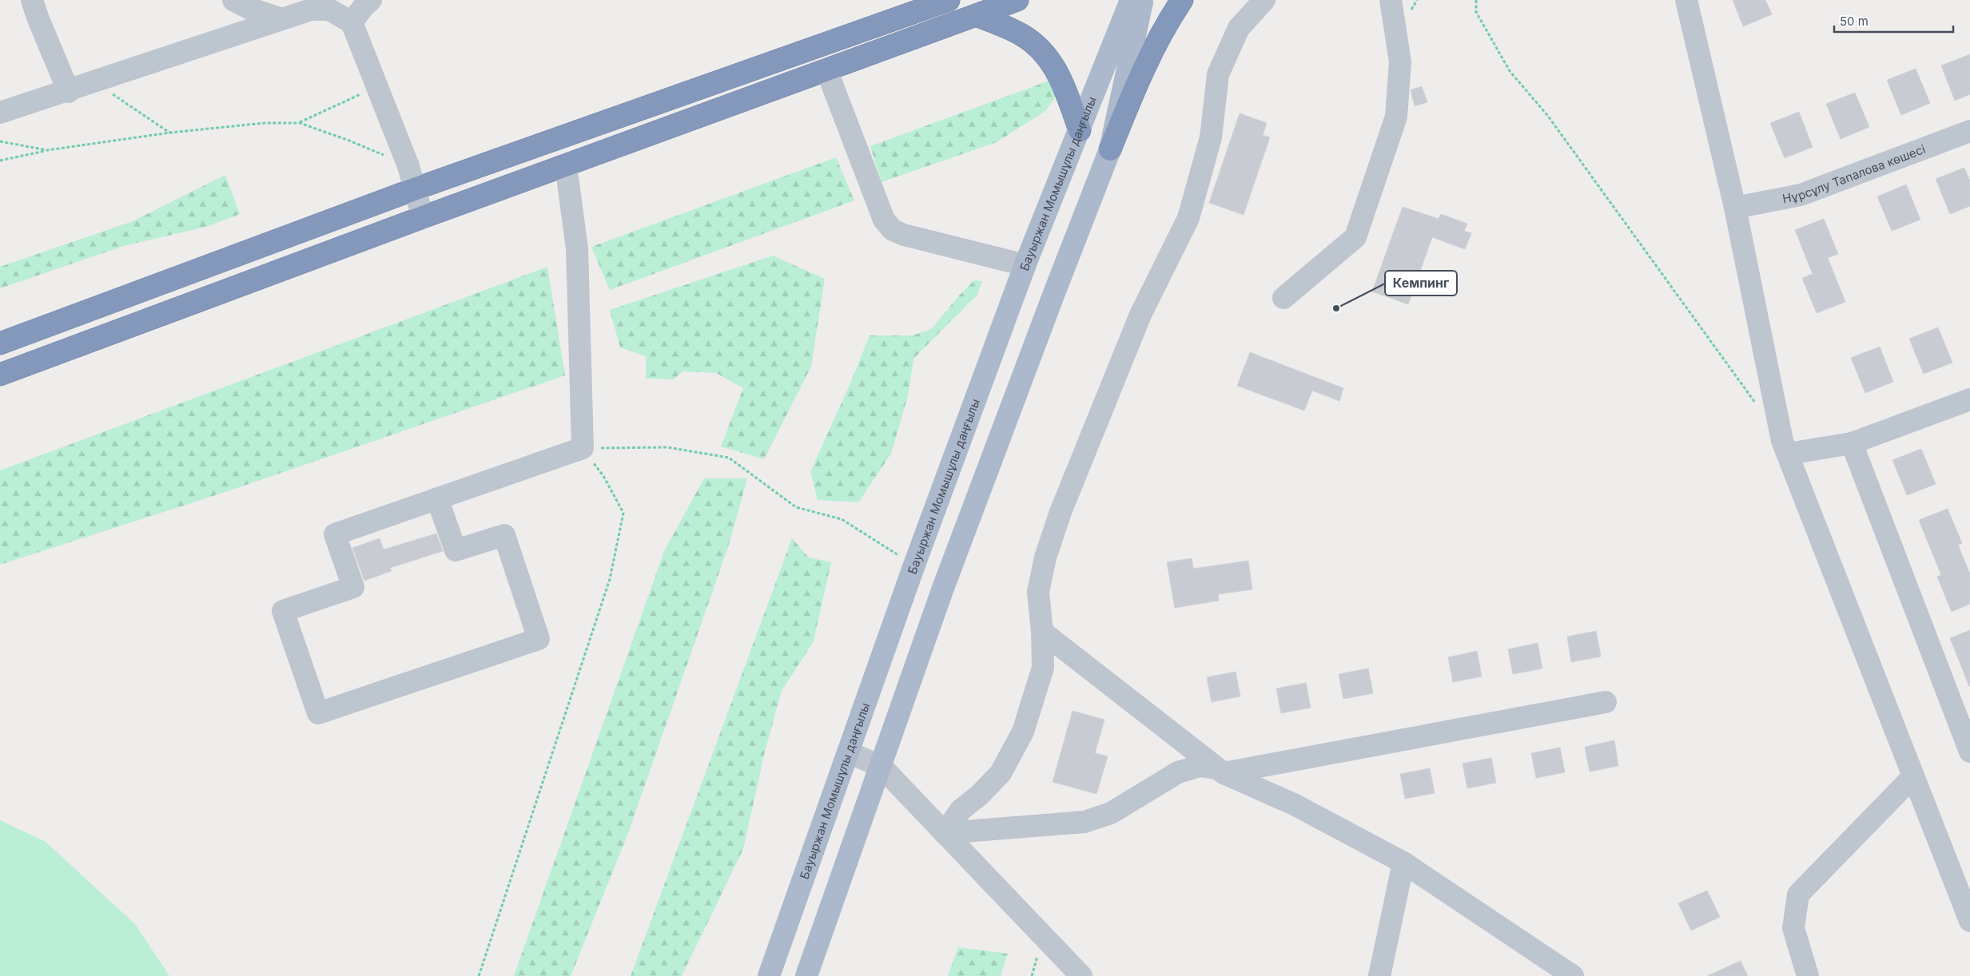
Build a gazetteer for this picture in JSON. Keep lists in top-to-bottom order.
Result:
{
  "streets": {
    "main road": ["Бауыржан Момышұлы даңғылы"],
    "street": ["Нұрсұлу Тапалова көшесі"]
  },
  "places": ["Кемпинг"],
  "scale_bar": "50 m"
}
